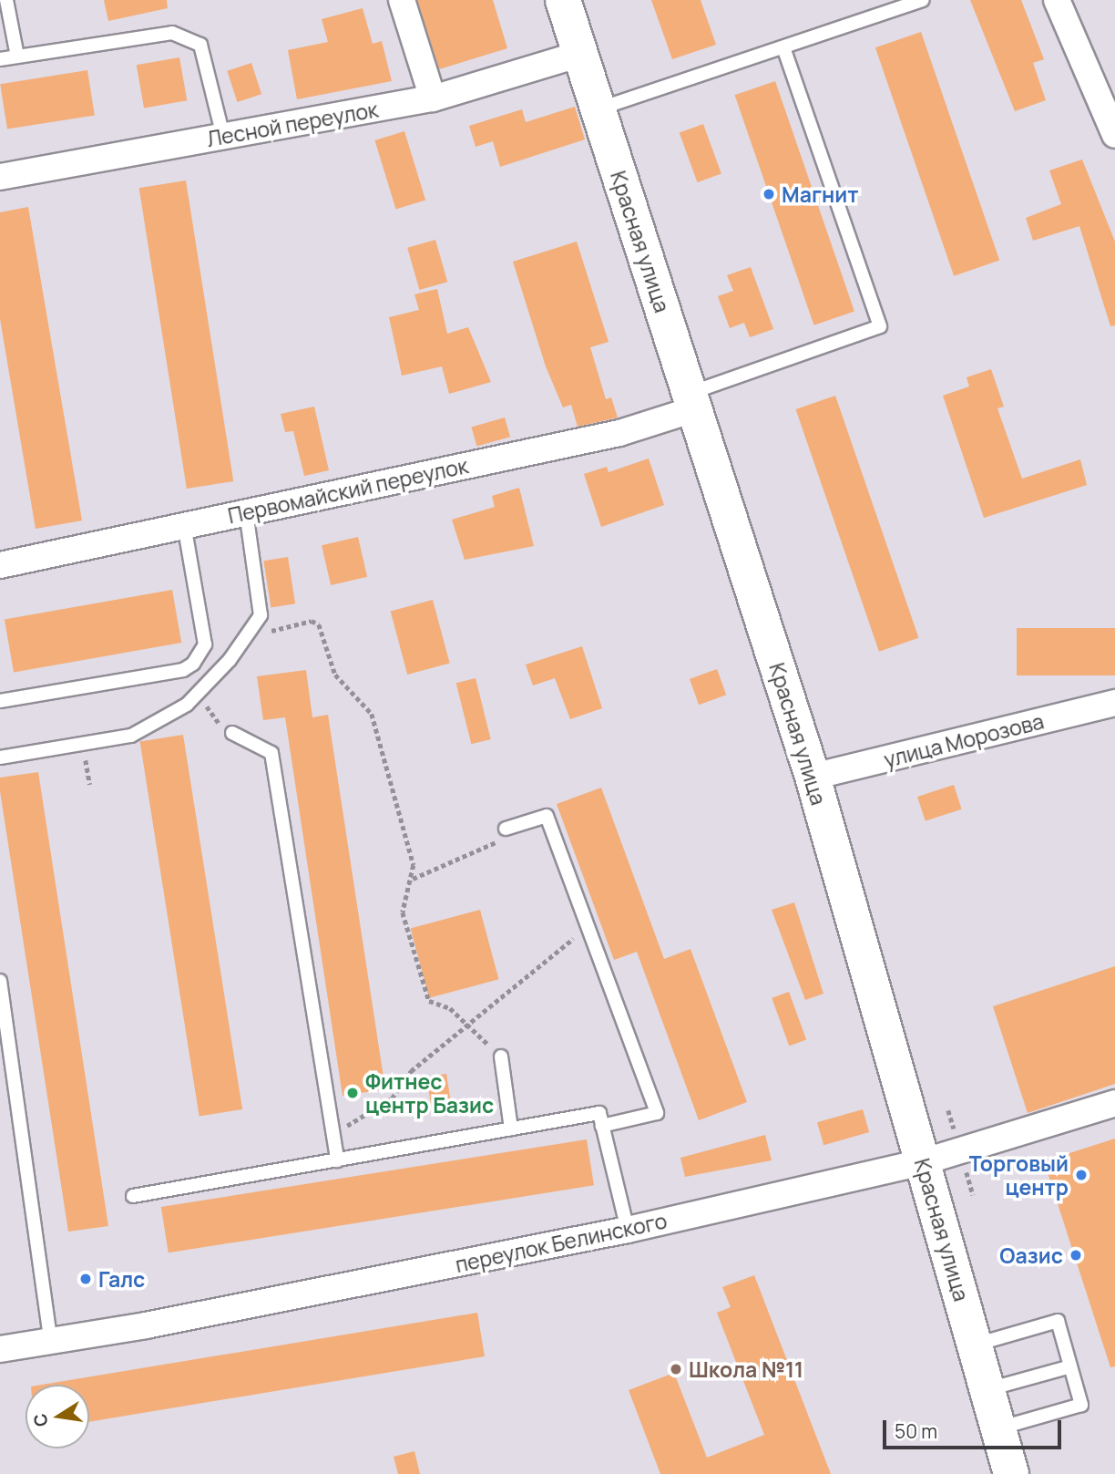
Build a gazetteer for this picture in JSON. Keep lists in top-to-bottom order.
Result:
{
  "streets": {
    "main road": ["Красная улица"],
    "street": [
      "Лесной переулок",
      "Первомайский переулок",
      "улица Морозова",
      "переулок Белинского"
    ]
  },
  "crossings": [
    ["Лесной переулок", "Красная улица"],
    ["Красная улица", "Первомайский переулок"],
    ["Красная улица", "улица Морозова"],
    ["Красная улица", "переулок Белинского"]
  ],
  "places": [
    "Магнит",
    "Фитнес центр Базис",
    "Торговый центр",
    "Оазис",
    "Галс",
    "Школа №11"
  ],
  "scale_bar": "50 m",
  "north": "left"
}
